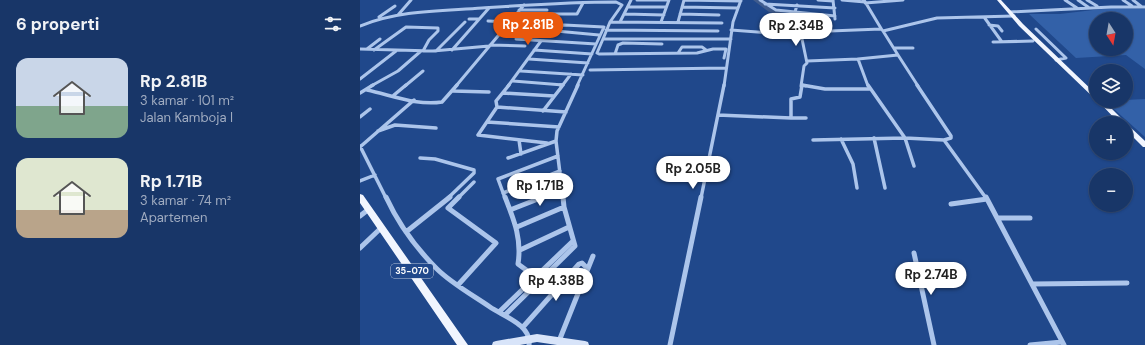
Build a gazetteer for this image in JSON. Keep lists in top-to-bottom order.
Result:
{
  "streets": {
    "main road": ["35-070"]
  },
  "north": "bottom",
  "page": {
    "heading": "6 properti",
    "map_buttons": ["+", "−"],
    "price": [
      "Rp 2.81B",
      "Rp 2.34B",
      "Rp 2.05B",
      "Rp 1.71B",
      "Rp 2.74B",
      "Rp 4.38B"
    ],
    "list": [
      {
        "name": "Rp 2.81B",
        "note": "3 kamar · 101 m² · Jalan Kamboja I"
      },
      {
        "name": "Rp 1.71B",
        "note": "3 kamar · 74 m² · Apartemen"
      }
    ]
  }
}
